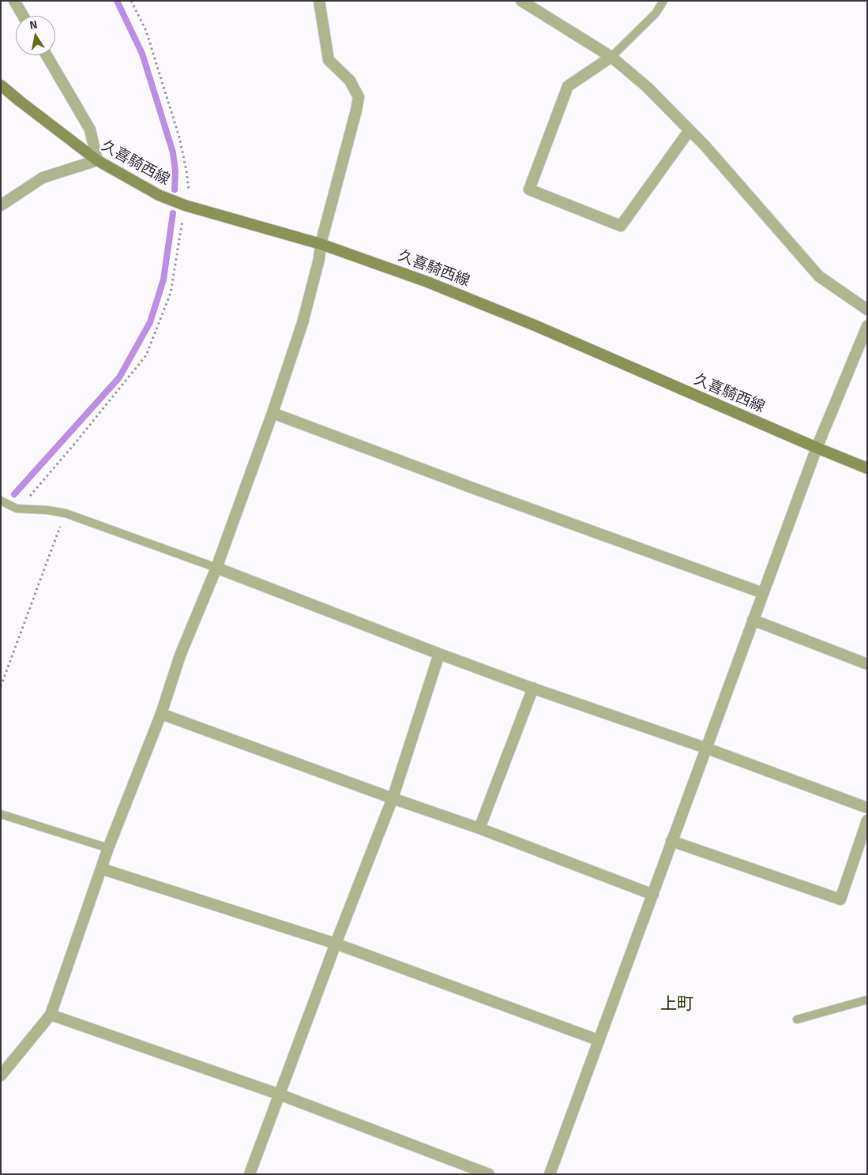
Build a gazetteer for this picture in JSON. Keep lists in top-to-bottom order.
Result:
{
  "streets": {
    "main road": ["久喜騎西線"]
  },
  "districts": ["上町"],
  "north": "top"
}
